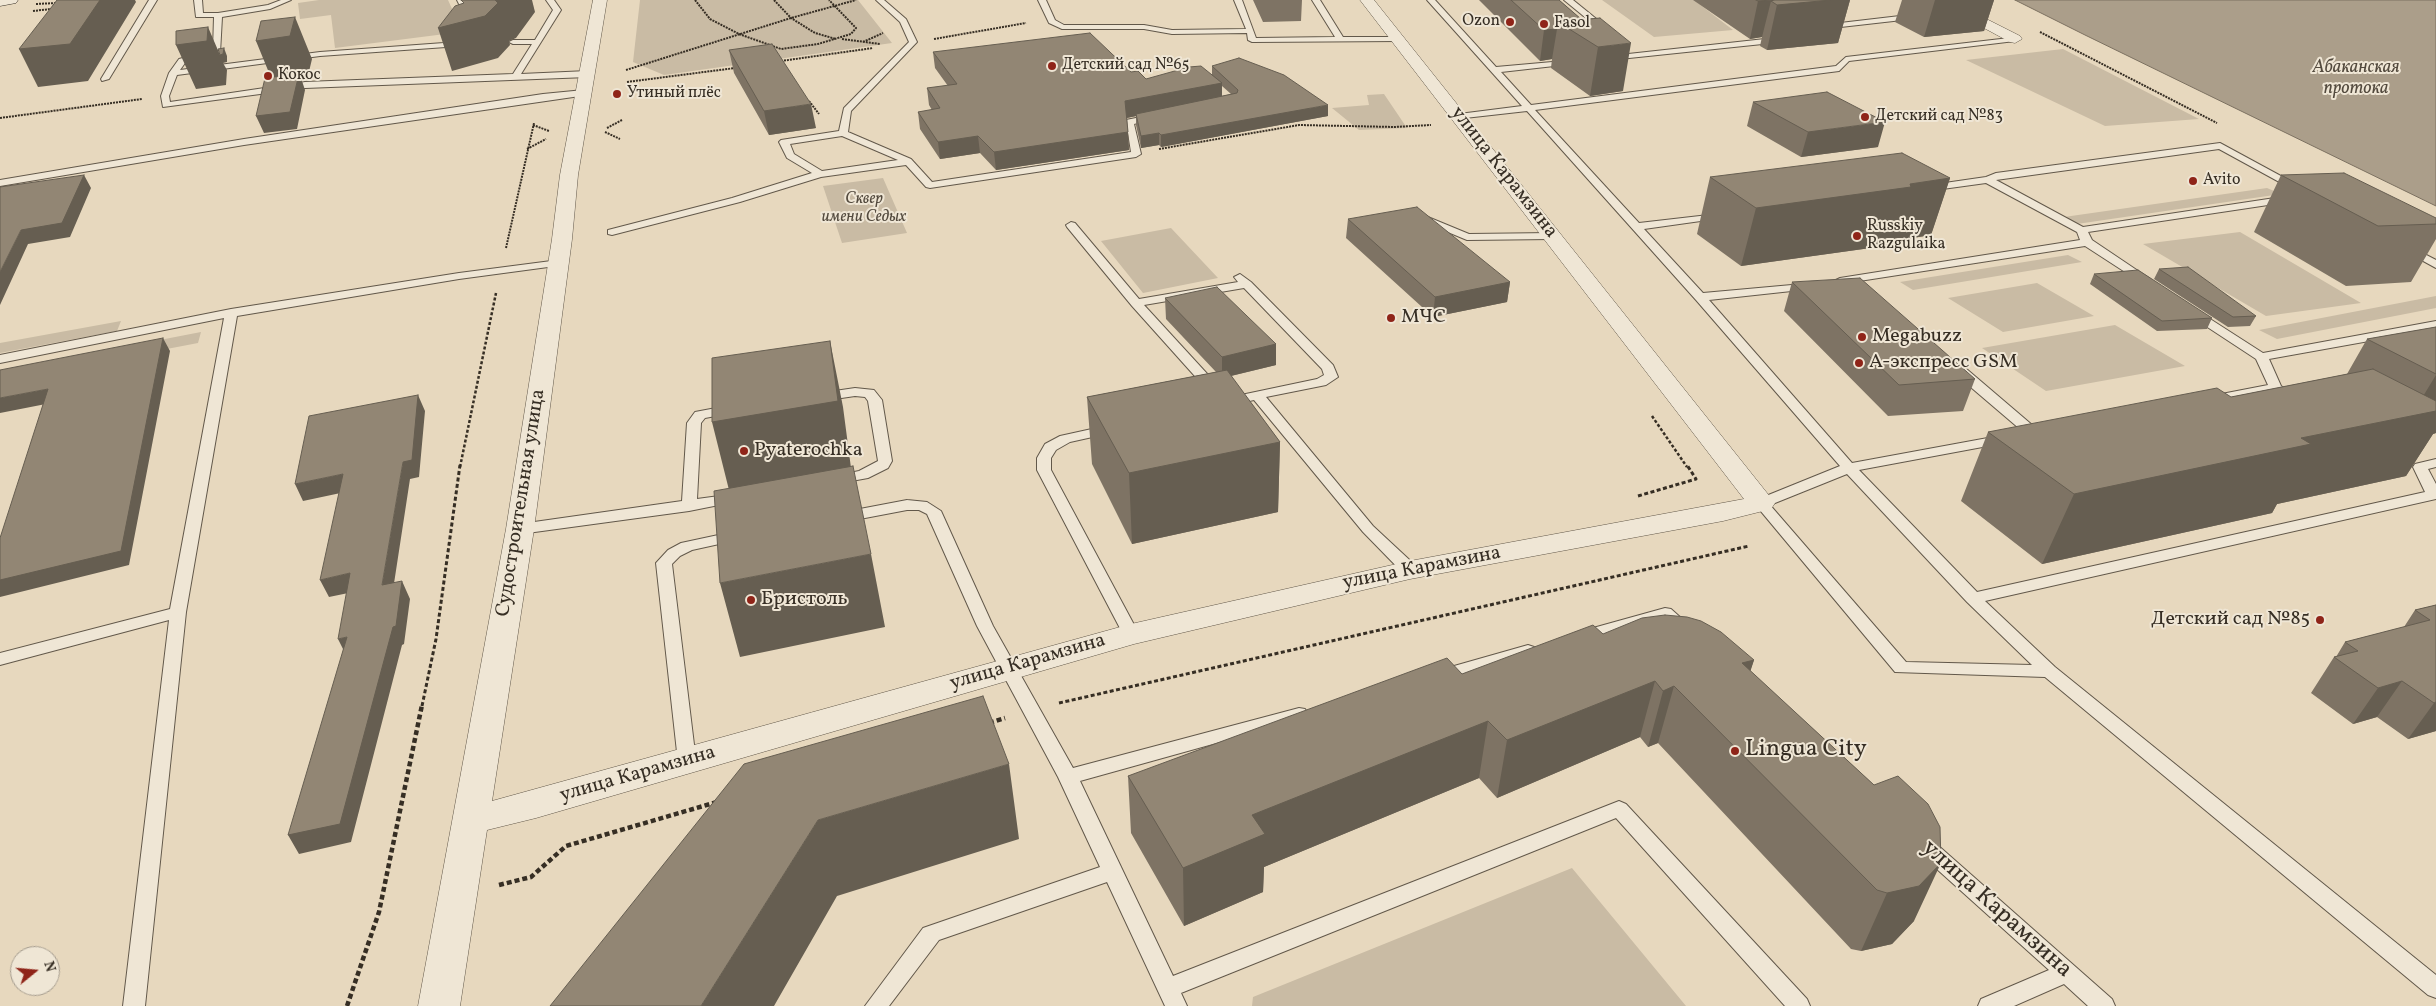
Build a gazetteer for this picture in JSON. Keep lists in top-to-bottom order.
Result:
{
  "streets": {
    "street": ["улица Карамзина", "Судостроительная улица"]
  },
  "crossings": [
    ["улица Карамзина", "Судостроительная улица"]
  ],
  "water": ["Абаканская протока"],
  "parks": ["Сквер имени Седых"],
  "places": [
    "Ozon",
    "Fasol",
    "Детский сад №65",
    "Кокос",
    "Утиный плёс",
    "Детский сад №83",
    "Avito",
    "Russkiy Razgulaika",
    "МЧС",
    "Megabuzz",
    "А-экспресс GSM",
    "Pyaterochka",
    "Бристоль",
    "Детский сад №85",
    "Lingua City"
  ],
  "north": "right"
}
